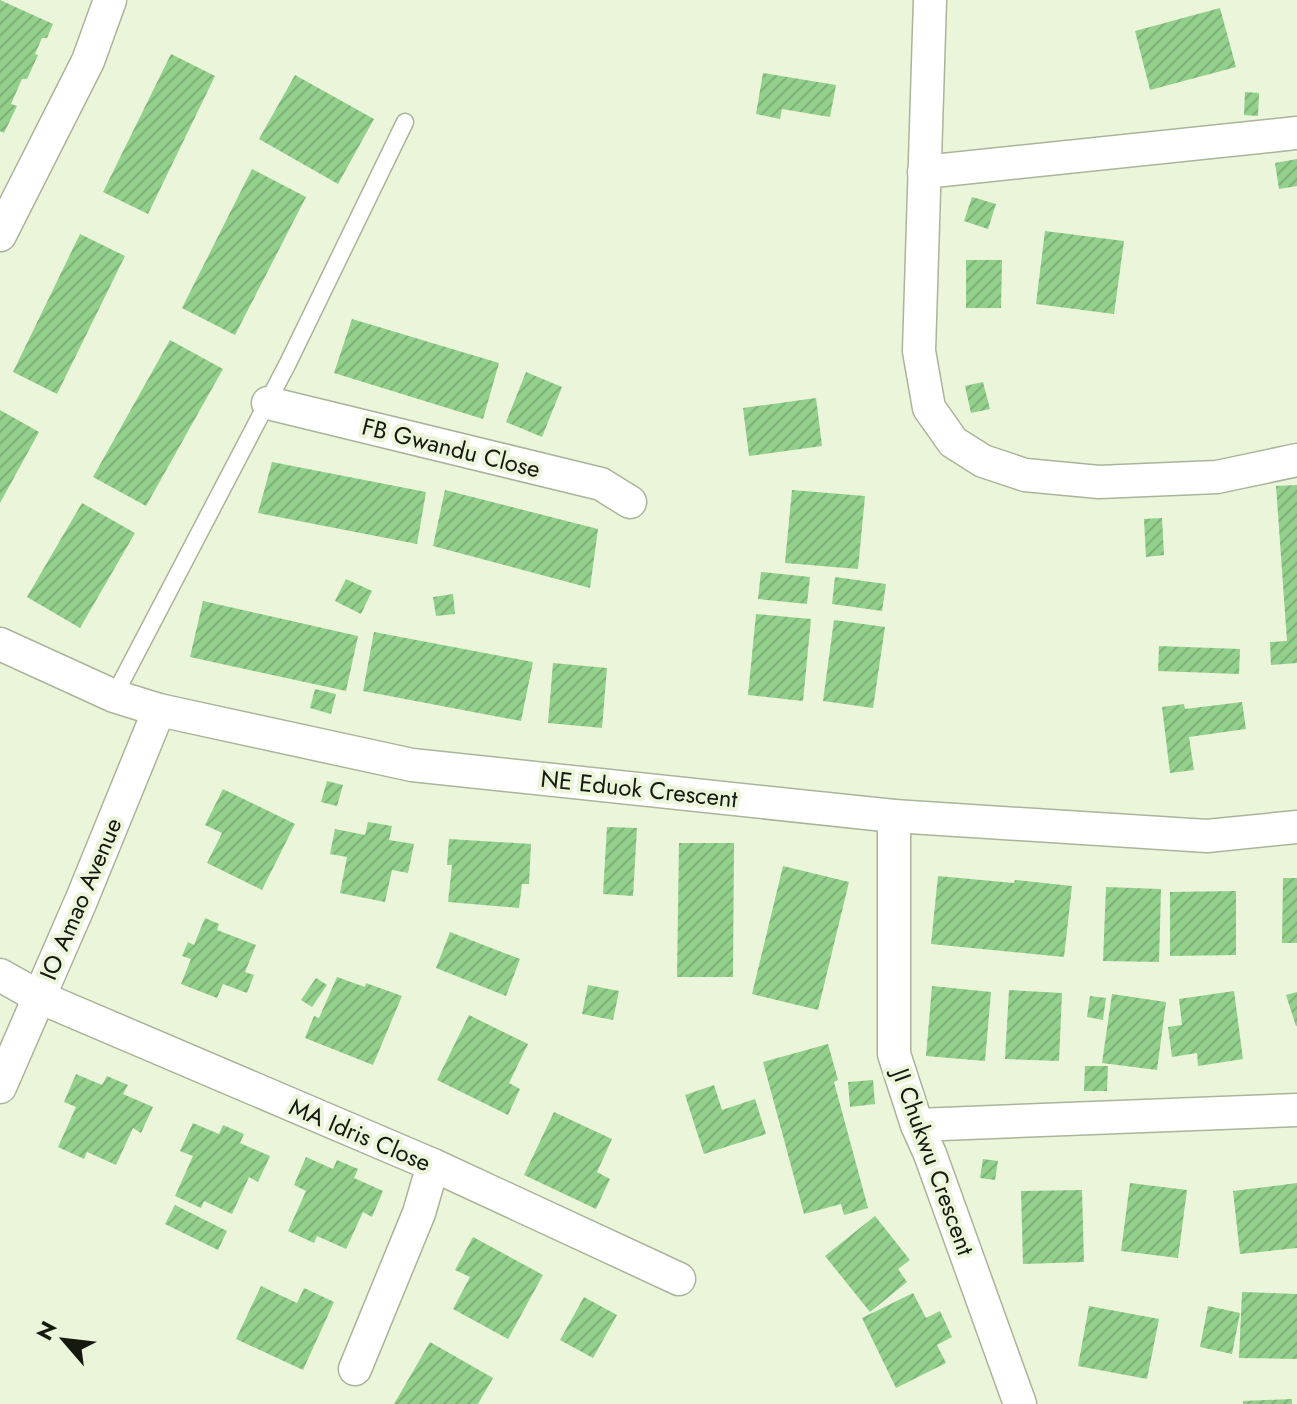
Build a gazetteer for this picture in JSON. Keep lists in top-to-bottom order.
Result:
{
  "streets": {
    "street": [
      "FB Gwandu Close",
      "NE Eduok Crescent",
      "IO Amao Avenue",
      "MA Idris Close",
      "JI Chukwu Crescent"
    ]
  },
  "crossings": [
    ["NE Eduok Crescent", "IO Amao Avenue"],
    ["NE Eduok Crescent", "JI Chukwu Crescent"],
    ["IO Amao Avenue", "MA Idris Close"]
  ],
  "north": "top left"
}
